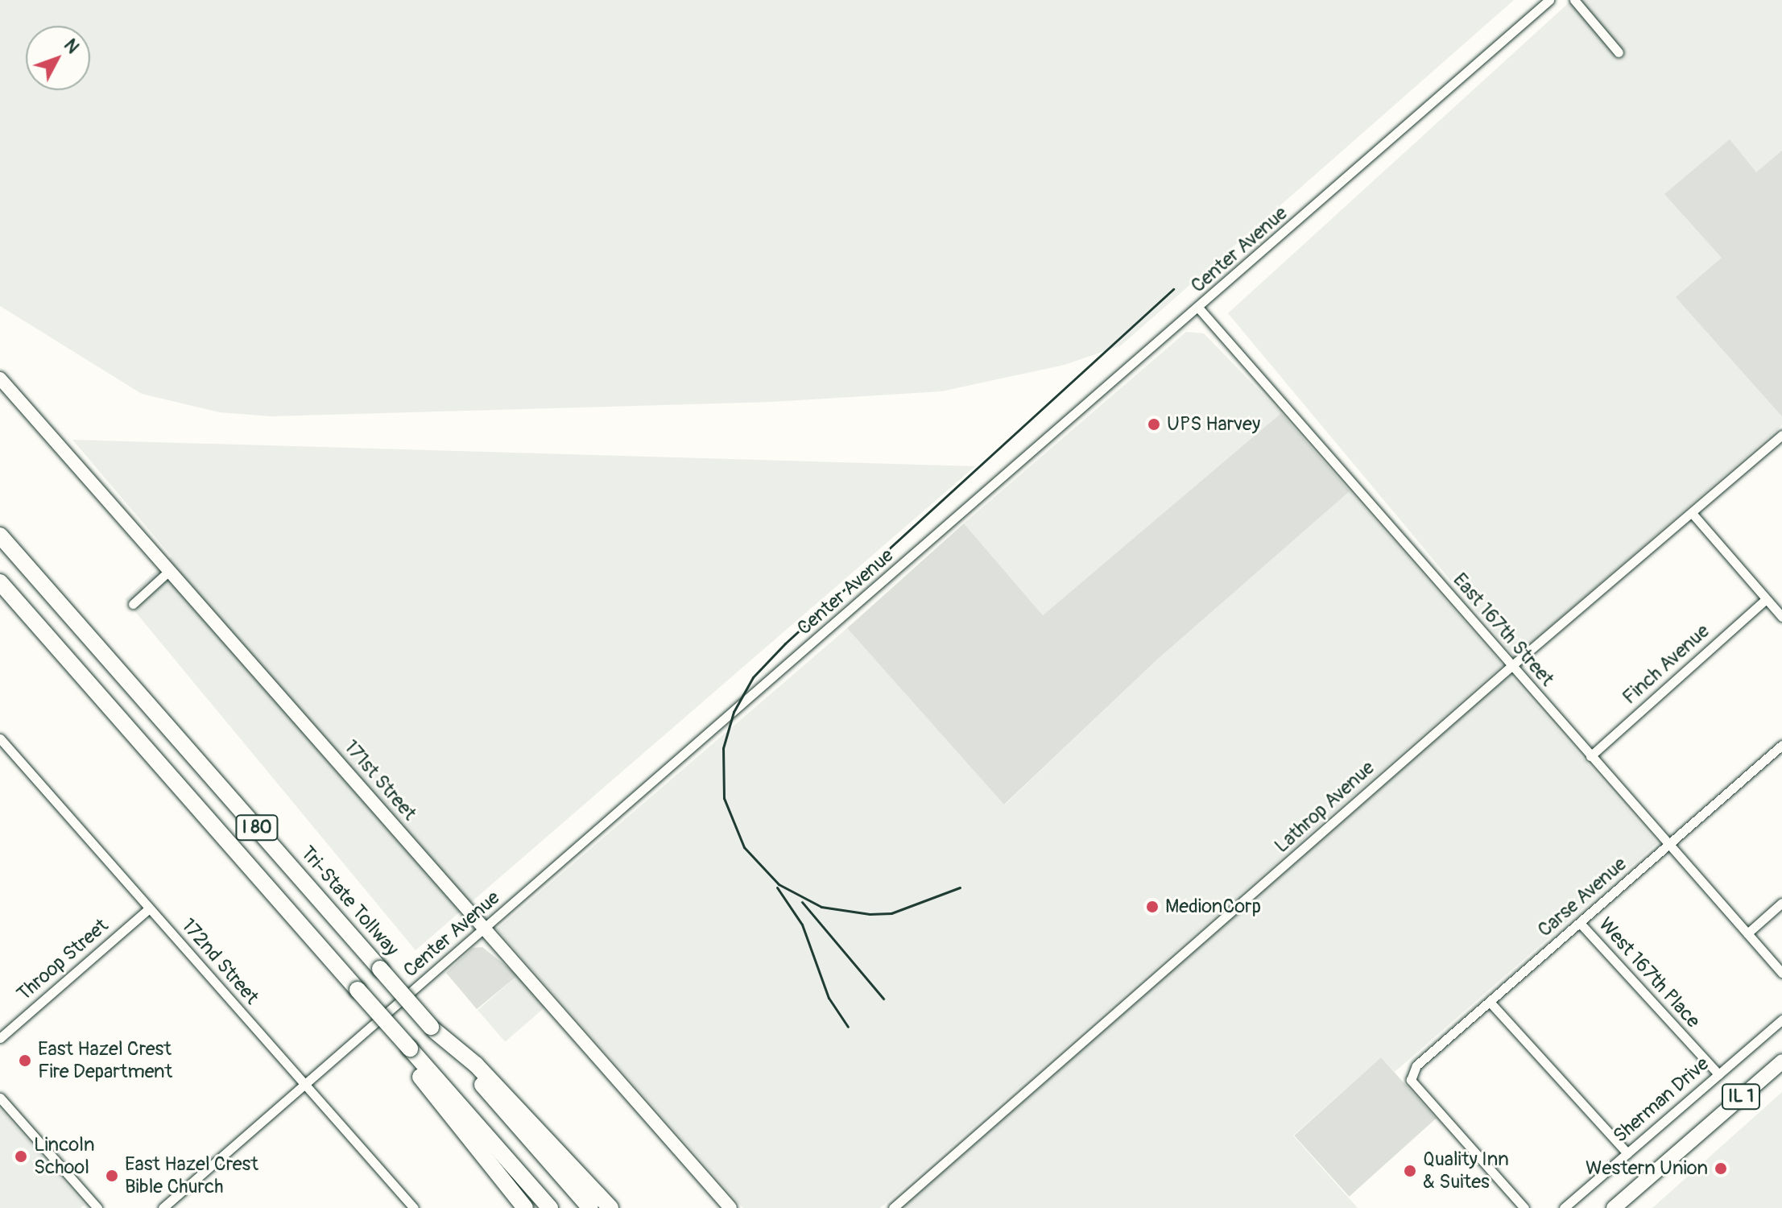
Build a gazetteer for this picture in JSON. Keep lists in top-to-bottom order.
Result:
{
  "streets": {
    "highway": ["I 80", "Tri-State Tollway"],
    "main road": ["IL 1"],
    "street": [
      "Center Avenue",
      "East 167th Street",
      "Finch Avenue",
      "171st Street",
      "Lathrop Avenue",
      "Carse Avenue",
      "Throop Street",
      "172nd Street",
      "West 167th Place",
      "Sherman Drive"
    ]
  },
  "crossings": [
    ["Center Avenue", "East 167th Street"],
    ["Center Avenue", "171st Street"],
    ["Center Avenue", "172nd Street"],
    ["East 167th Street", "Finch Avenue"],
    ["East 167th Street", "Lathrop Avenue"],
    ["East 167th Street", "Carse Avenue"],
    ["Carse Avenue", "West 167th Place"],
    ["Throop Street", "172nd Street"],
    ["West 167th Place", "Sherman Drive"]
  ],
  "places": [
    "UPS Harvey",
    "MedionCorp",
    "East Hazel Crest Fire Department",
    "Lincoln School",
    "Western Union",
    "Quality Inn & Suites",
    "East Hazel Crest Bible Church"
  ],
  "north": "top right"
}
